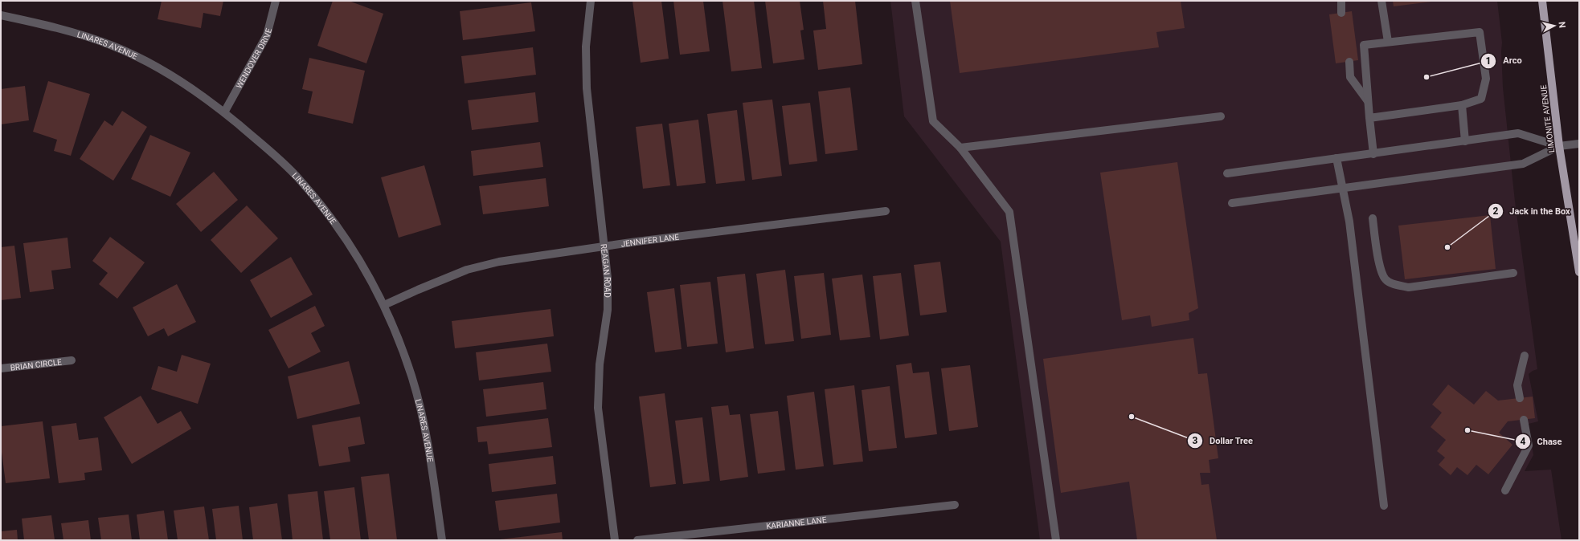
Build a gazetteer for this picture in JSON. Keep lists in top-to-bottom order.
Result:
{
  "streets": {
    "main road": ["LIMONITE AVENUE"],
    "street": [
      "LINARES AVENUE",
      "WENDOVER DRIVE",
      "JENNIFER LANE",
      "REAGAN ROAD",
      "BRIAN CIRCLE",
      "KARIANNE LANE"
    ]
  },
  "crossings": [
    ["LINARES AVENUE", "WENDOVER DRIVE"],
    ["LINARES AVENUE", "JENNIFER LANE"],
    ["JENNIFER LANE", "REAGAN ROAD"]
  ],
  "places": [
    "Arco",
    "Jack in the Box",
    "Dollar Tree",
    "Chase"
  ],
  "north": "right"
}
